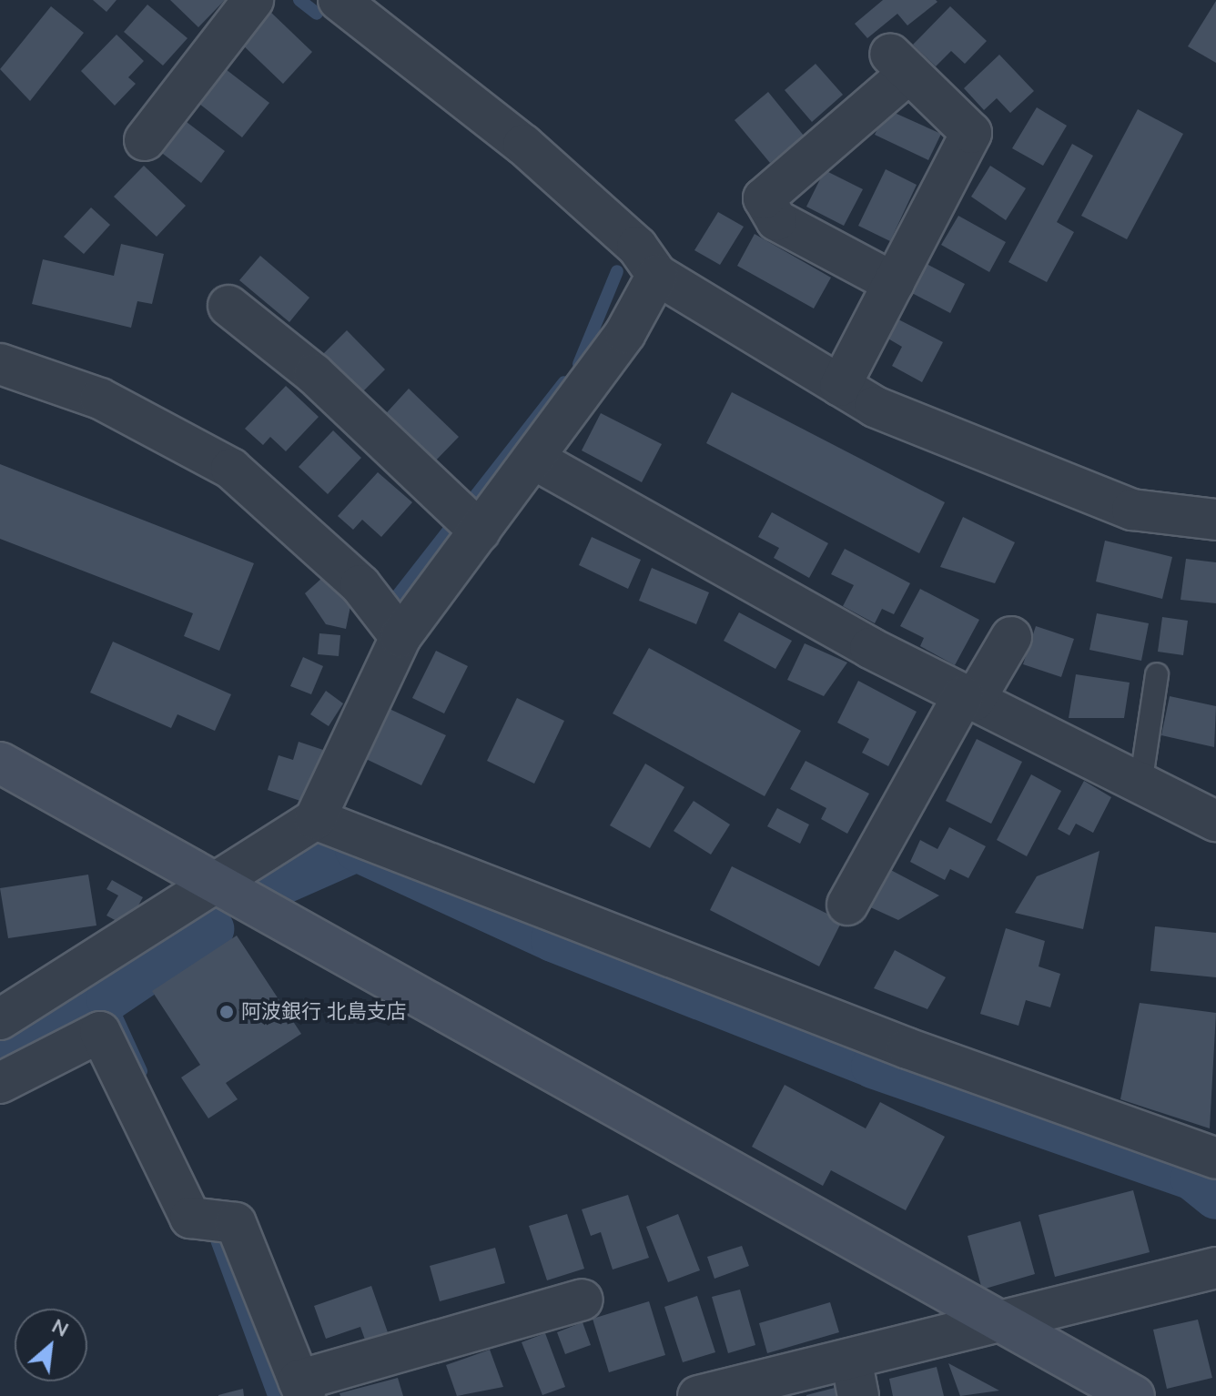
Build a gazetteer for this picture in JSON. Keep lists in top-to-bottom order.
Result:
{
  "places": ["阿波銀行 北島支店"],
  "north": "top right"
}
